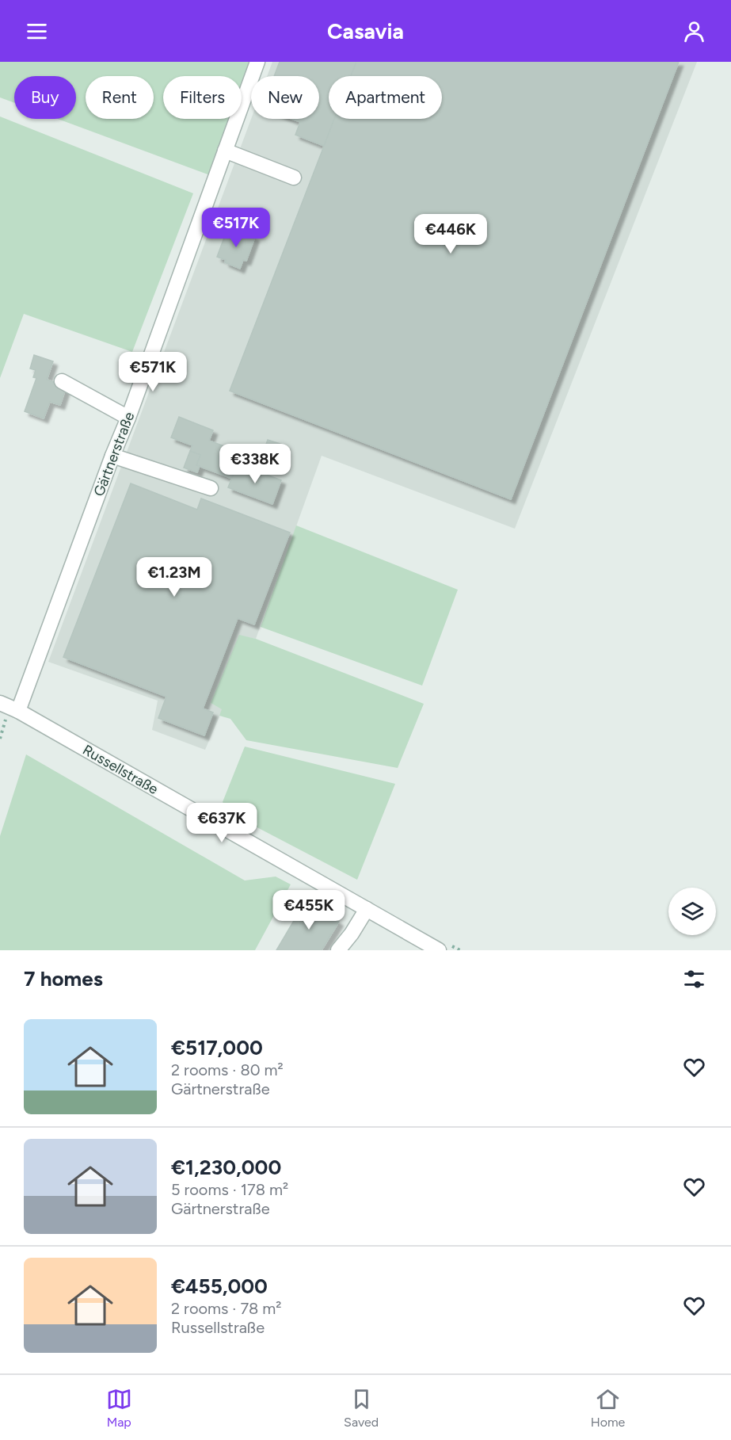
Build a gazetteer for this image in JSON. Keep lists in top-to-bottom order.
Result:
{
  "streets": {
    "street": ["Gärtnerstraße", "Russellstraße"]
  },
  "crossings": [
    ["Gärtnerstraße", "Russellstraße"]
  ],
  "page": {
    "header": "Casavia",
    "chip": [
      "Buy",
      "Rent",
      "Filters",
      "New",
      "Apartment"
    ],
    "price": [
      "€517K",
      "€446K",
      "€571K",
      "€338K",
      "€1.23M",
      "€637K",
      "€455K"
    ],
    "heading": "7 homes",
    "list": [
      {
        "name": "€517,000",
        "note": "2 rooms · 80 m² · Gärtnerstraße"
      },
      {
        "name": "€1,230,000",
        "note": "5 rooms · 178 m² · Gärtnerstraße"
      },
      {
        "name": "€455,000",
        "note": "2 rooms · 78 m² · Russellstraße"
      }
    ],
    "tabs": ["Map", "Saved", "Home"]
  }
}
